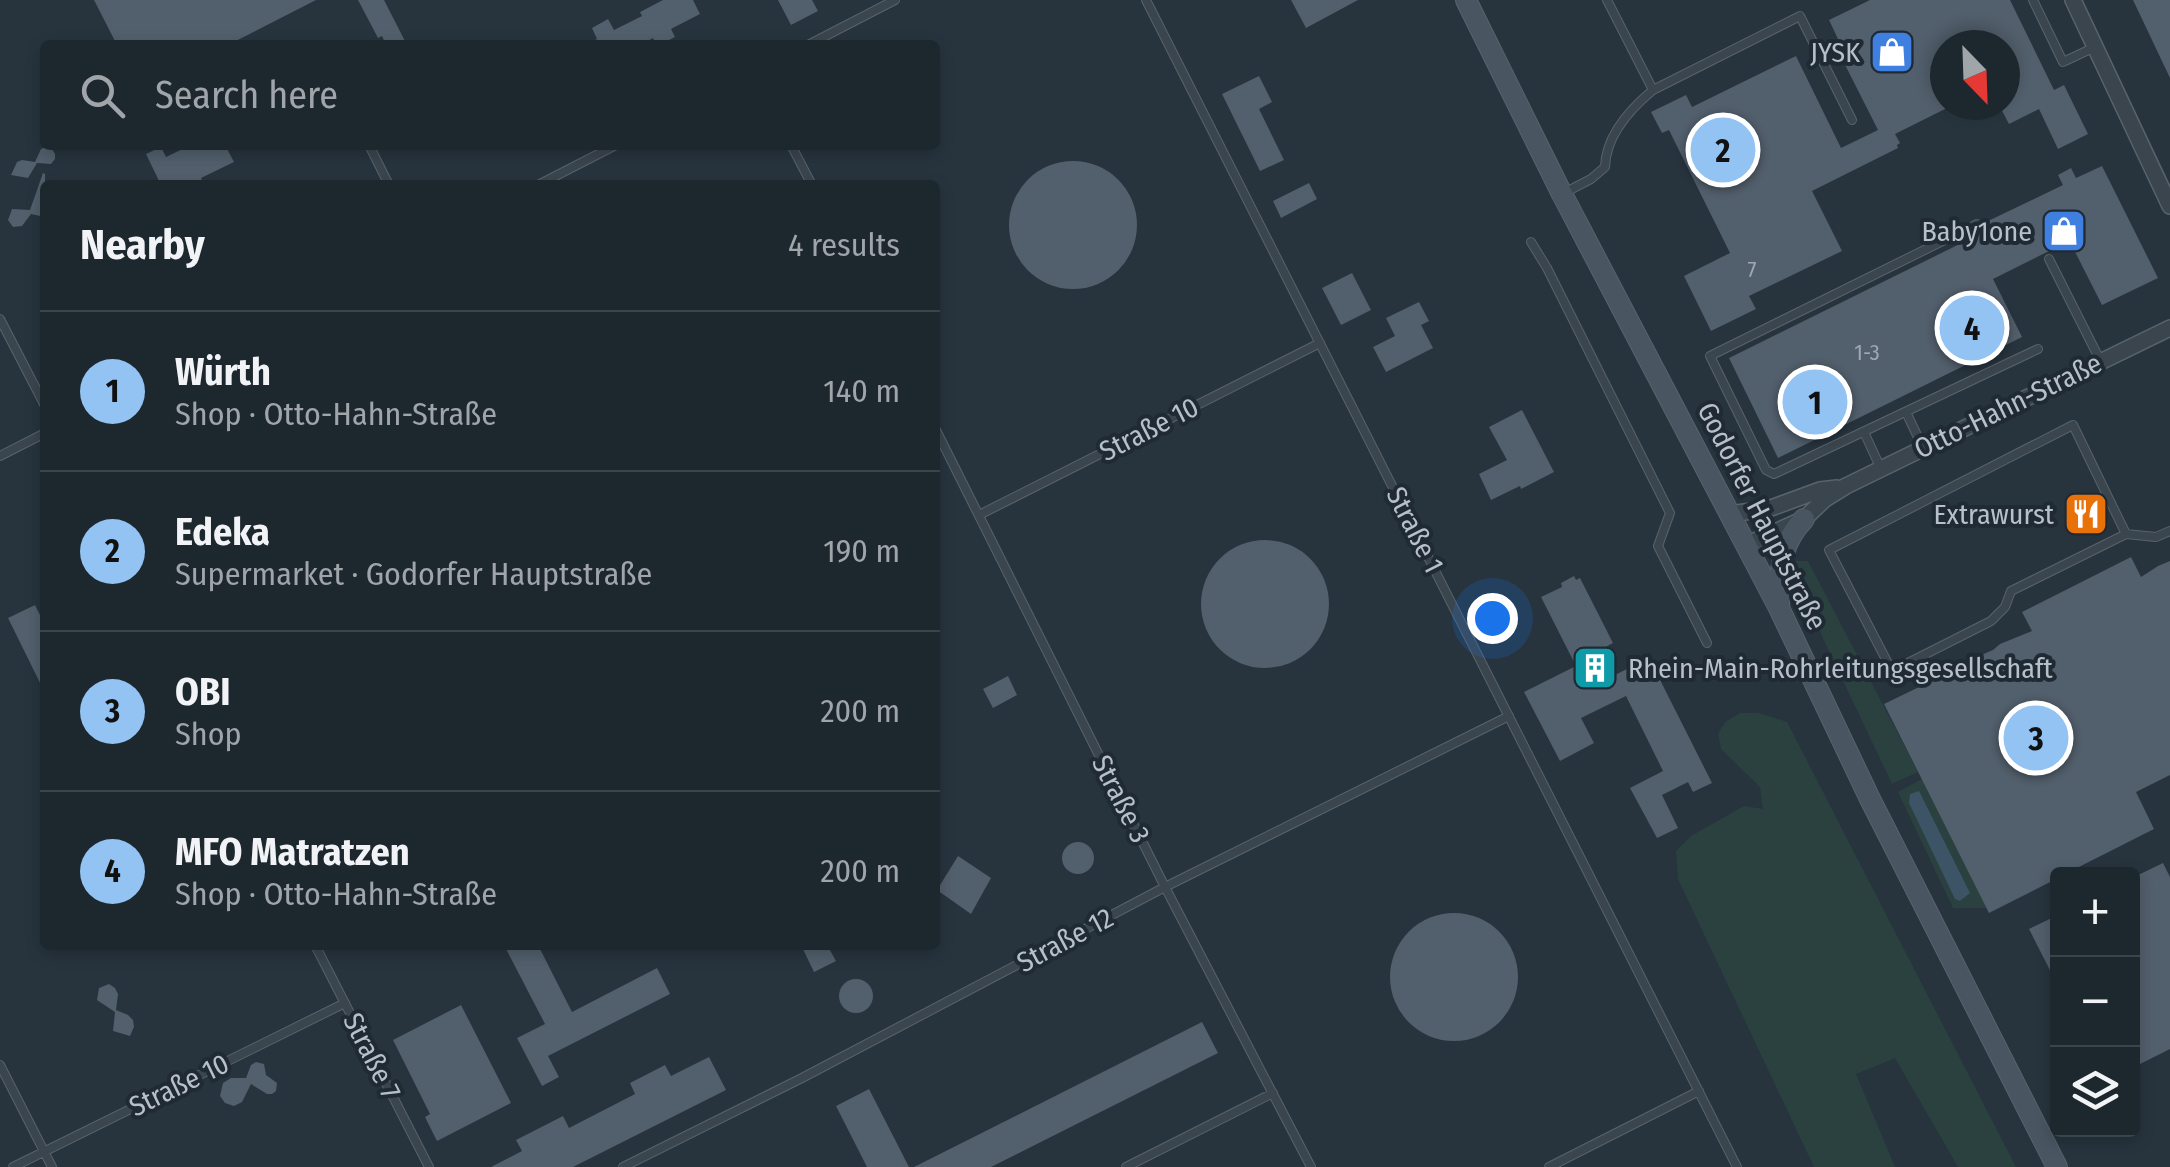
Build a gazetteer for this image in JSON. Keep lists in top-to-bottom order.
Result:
{
  "streets": {
    "main road": ["Godorfer Hauptstraße"],
    "street": ["Otto-Hahn-Straße"],
    "lane": [
      "Straße 10",
      "Straße 1",
      "Straße 3",
      "Straße 12",
      "Straße 7"
    ]
  },
  "crossings": [
    ["Otto-Hahn-Straße", "Godorfer Hauptstraße"],
    ["Straße 10", "Straße 1"],
    ["Straße 10", "Straße 3"],
    ["Straße 10", "Straße 7"],
    ["Straße 1", "Straße 12"],
    ["Straße 3", "Straße 12"]
  ],
  "places": {
    "shop": ["JYSK", "Baby1one"],
    "restaurant": ["Extrawurst"],
    "building": ["Rhein-Main-Rohrleitungsgesellschaft"]
  },
  "house_numbers": ["7", "1-3"],
  "north": "bottom right",
  "page": {
    "search": "Search here",
    "pins": [
      "2",
      "4",
      "1",
      "3"
    ],
    "heading": ["Nearby", "4 results"],
    "list": [
      {
        "mark": "1",
        "name": "Würth",
        "note": "Shop · Otto-Hahn-Straße",
        "value": "140 m"
      },
      {
        "mark": "2",
        "name": "Edeka",
        "note": "Supermarket · Godorfer Hauptstraße",
        "value": "190 m"
      },
      {
        "mark": "3",
        "name": "OBI",
        "note": "Shop",
        "value": "200 m"
      },
      {
        "mark": "4",
        "name": "MFO Matratzen",
        "note": "Shop · Otto-Hahn-Straße",
        "value": "200 m"
      }
    ],
    "map_buttons": ["+", "−"]
  }
}
